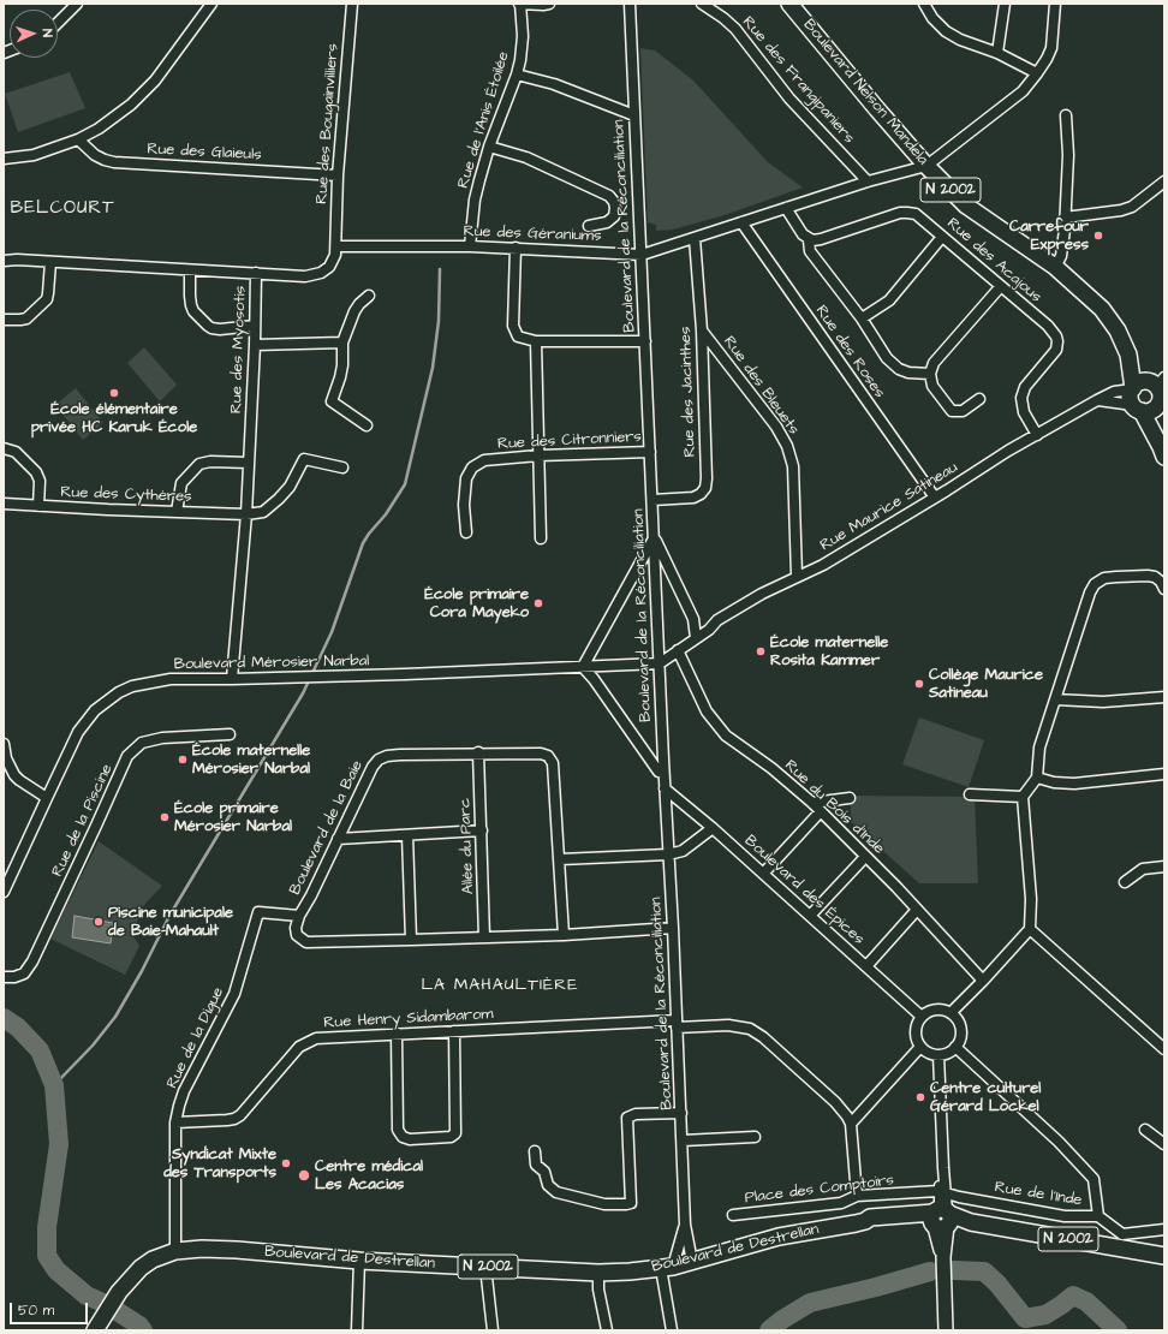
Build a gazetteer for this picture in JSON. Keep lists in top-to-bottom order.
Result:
{
  "streets": {
    "main road": ["Boulevard Nelson Mandela", "N 2002", "Boulevard de Destrellan"],
    "street": [
      "Rue des Frangipaniers",
      "Rue de l'Anis Étoilée",
      "Rue des Bougainvilliers",
      "Rue des Glaieuls",
      "Boulevard de la Réconciliation",
      "Rue des Géraniums",
      "Rue des Acajous",
      "Rue des Myosotis",
      "Rue des Roses",
      "Rue des Bleuets",
      "Rue des Jacinthes",
      "Rue des Citronniers",
      "Rue des Cythères",
      "Rue Maurice Satineau",
      "Boulevard Mérosier Narbal",
      "Rue du Bois d'Inde",
      "Rue de la Piscine",
      "Boulevard de la Baie",
      "Allée du Parc",
      "Boulevard des Épices",
      "Rue Henry Sidambarom",
      "Rue de la Digue",
      "Place des Comptoirs",
      "Rue de l'Inde"
    ]
  },
  "crossings": [
    ["Rue des Frangipaniers", "Rue des Géraniums"],
    ["Boulevard Nelson Mandela", "Rue des Géraniums"],
    ["Boulevard Nelson Mandela", "Rue Maurice Satineau"],
    ["Rue de l'Anis Étoilée", "Rue des Géraniums"],
    ["Rue des Bougainvilliers", "Rue des Glaieuls"],
    ["Rue des Bougainvilliers", "Rue des Géraniums"],
    ["Boulevard de la Réconciliation", "Rue des Géraniums"],
    ["Boulevard de la Réconciliation", "Rue des Jacinthes"],
    ["Boulevard de la Réconciliation", "Rue des Citronniers"],
    ["Boulevard de la Réconciliation", "Rue Maurice Satineau"],
    ["Boulevard de la Réconciliation", "Boulevard Mérosier Narbal"],
    ["Boulevard de la Réconciliation", "Boulevard de la Baie"],
    ["Boulevard de la Réconciliation", "Boulevard des Épices"],
    ["Boulevard de la Réconciliation", "Rue Henry Sidambarom"],
    ["Boulevard de la Réconciliation", "Boulevard de Destrellan"],
    ["Rue des Géraniums", "Rue des Roses"],
    ["Rue des Géraniums", "Rue des Jacinthes"],
    ["Rue des Acajous", "Rue Maurice Satineau"],
    ["Rue des Myosotis", "Rue des Cythères"],
    ["Rue des Myosotis", "Boulevard Mérosier Narbal"],
    ["Rue des Roses", "Rue Maurice Satineau"],
    ["Rue des Bleuets", "Rue des Jacinthes"],
    ["Rue des Bleuets", "Rue Maurice Satineau"],
    ["Rue Maurice Satineau", "Boulevard Mérosier Narbal"],
    ["Rue Maurice Satineau", "Rue du Bois d'Inde"],
    ["Boulevard de la Baie", "Allée du Parc"],
    ["Boulevard de la Baie", "Rue de la Digue"],
    ["Rue Henry Sidambarom", "Rue de la Digue"],
    ["Rue de la Digue", "Boulevard de Destrellan"],
    ["Place des Comptoirs", "Rue de l'Inde"],
    ["Rue de l'Inde", "Boulevard de Destrellan"]
  ],
  "districts": ["BELCOURT", "LA MAHAULTIÈRE"],
  "places": [
    "Carrefour Express",
    "École élémentaire privée HC Karuk École",
    "École primaire Cora Mayeko",
    "École maternelle Rosita Kammer",
    "Collège Maurice Satineau",
    "École maternelle Mérosier Narbal",
    "École primaire Mérosier Narbal",
    "Piscine municipale de Baie-Mahault",
    "Centre culturel Gérard Lockel",
    "Syndicat Mixte des Transports",
    "Centre médical Les Acacias"
  ],
  "scale_bar": "50 m",
  "north": "right"
}
